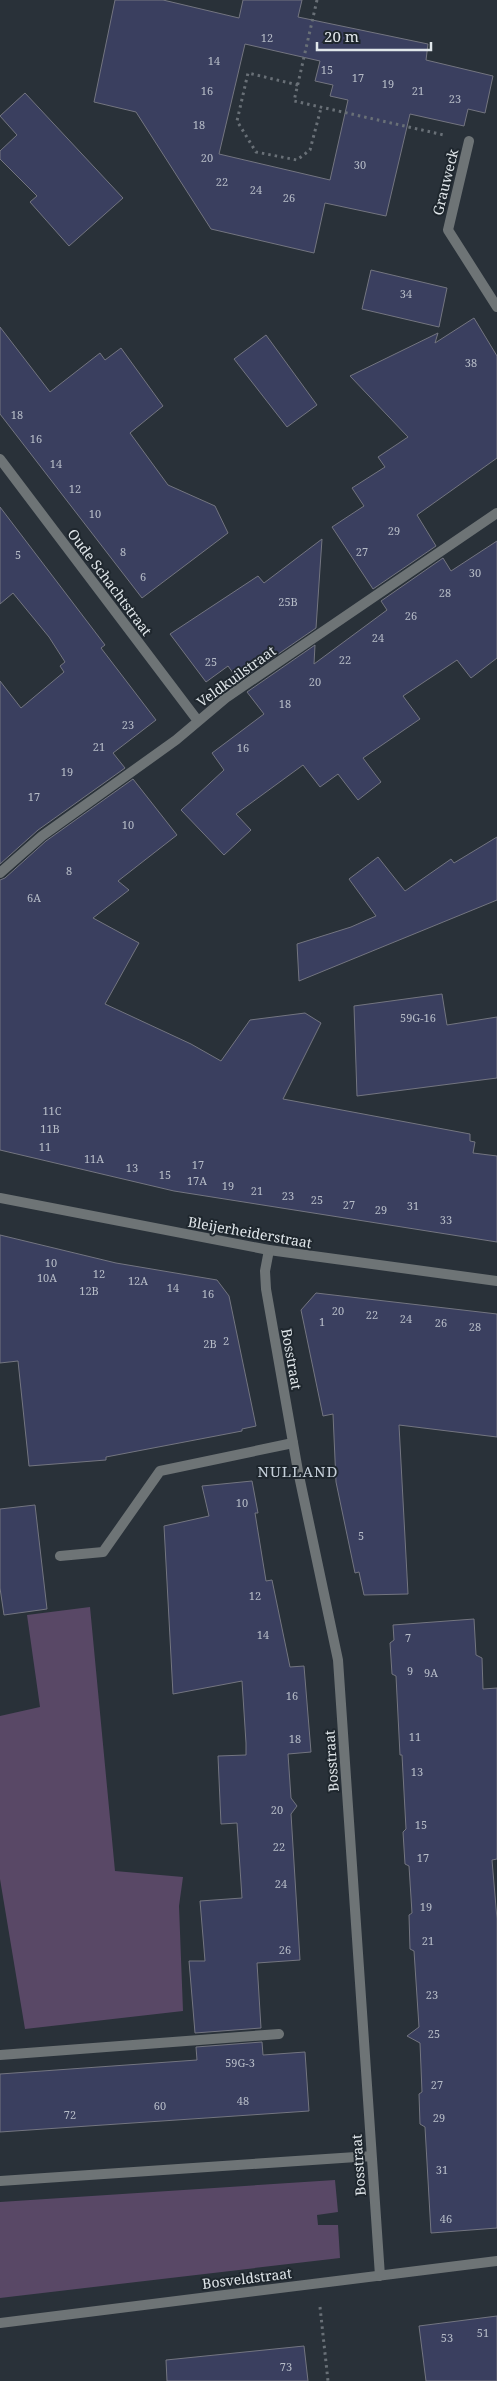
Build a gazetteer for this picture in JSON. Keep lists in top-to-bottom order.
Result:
{
  "streets": {
    "street": [
      "Grauweck",
      "Oude Schachtstraat",
      "Veldkuilstraat",
      "Bleijerheiderstraat",
      "Bosstraat",
      "Bosveldstraat"
    ]
  },
  "crossings": [
    ["Oude Schachtstraat", "Veldkuilstraat"],
    ["Bleijerheiderstraat", "Bosstraat"],
    ["Bosstraat", "Bosveldstraat"]
  ],
  "districts": ["NULLAND"],
  "house_numbers": [
    "12",
    "14",
    "15",
    "17",
    "19",
    "16",
    "21",
    "23",
    "18",
    "20",
    "30",
    "22",
    "24",
    "26",
    "34",
    "38",
    "18",
    "16",
    "14",
    "12",
    "10",
    "29",
    "8",
    "27",
    "5",
    "30",
    "6",
    "28",
    "25B",
    "26",
    "24",
    "22",
    "25",
    "20",
    "18",
    "23",
    "21",
    "16",
    "19",
    "17",
    "10",
    "8",
    "6A",
    "59G-16",
    "11C",
    "11B",
    "11",
    "11A",
    "17",
    "13",
    "15",
    "17A",
    "19",
    "21",
    "23",
    "25",
    "27",
    "31",
    "29",
    "33",
    "10",
    "12",
    "10A",
    "12A",
    "14",
    "12B",
    "16",
    "20",
    "22",
    "24",
    "1",
    "26",
    "28",
    "2",
    "2B",
    "10",
    "5",
    "12",
    "14",
    "7",
    "9",
    "9A",
    "16",
    "11",
    "18",
    "13",
    "20",
    "15",
    "22",
    "17",
    "24",
    "19",
    "21",
    "26",
    "23",
    "25",
    "59G-3",
    "27",
    "48",
    "60",
    "72",
    "29",
    "31",
    "46",
    "51",
    "53",
    "73"
  ],
  "scale_bar": "20 m"
}
